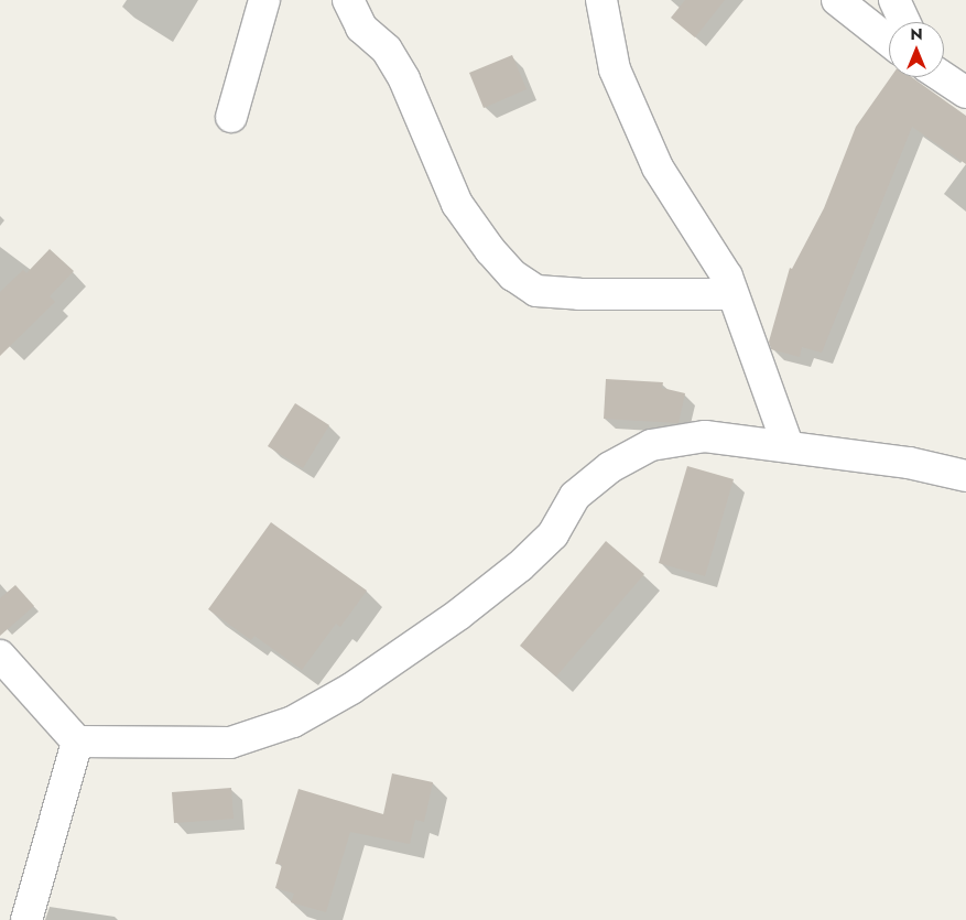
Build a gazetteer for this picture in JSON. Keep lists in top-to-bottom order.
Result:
{
  "north": "top"
}
